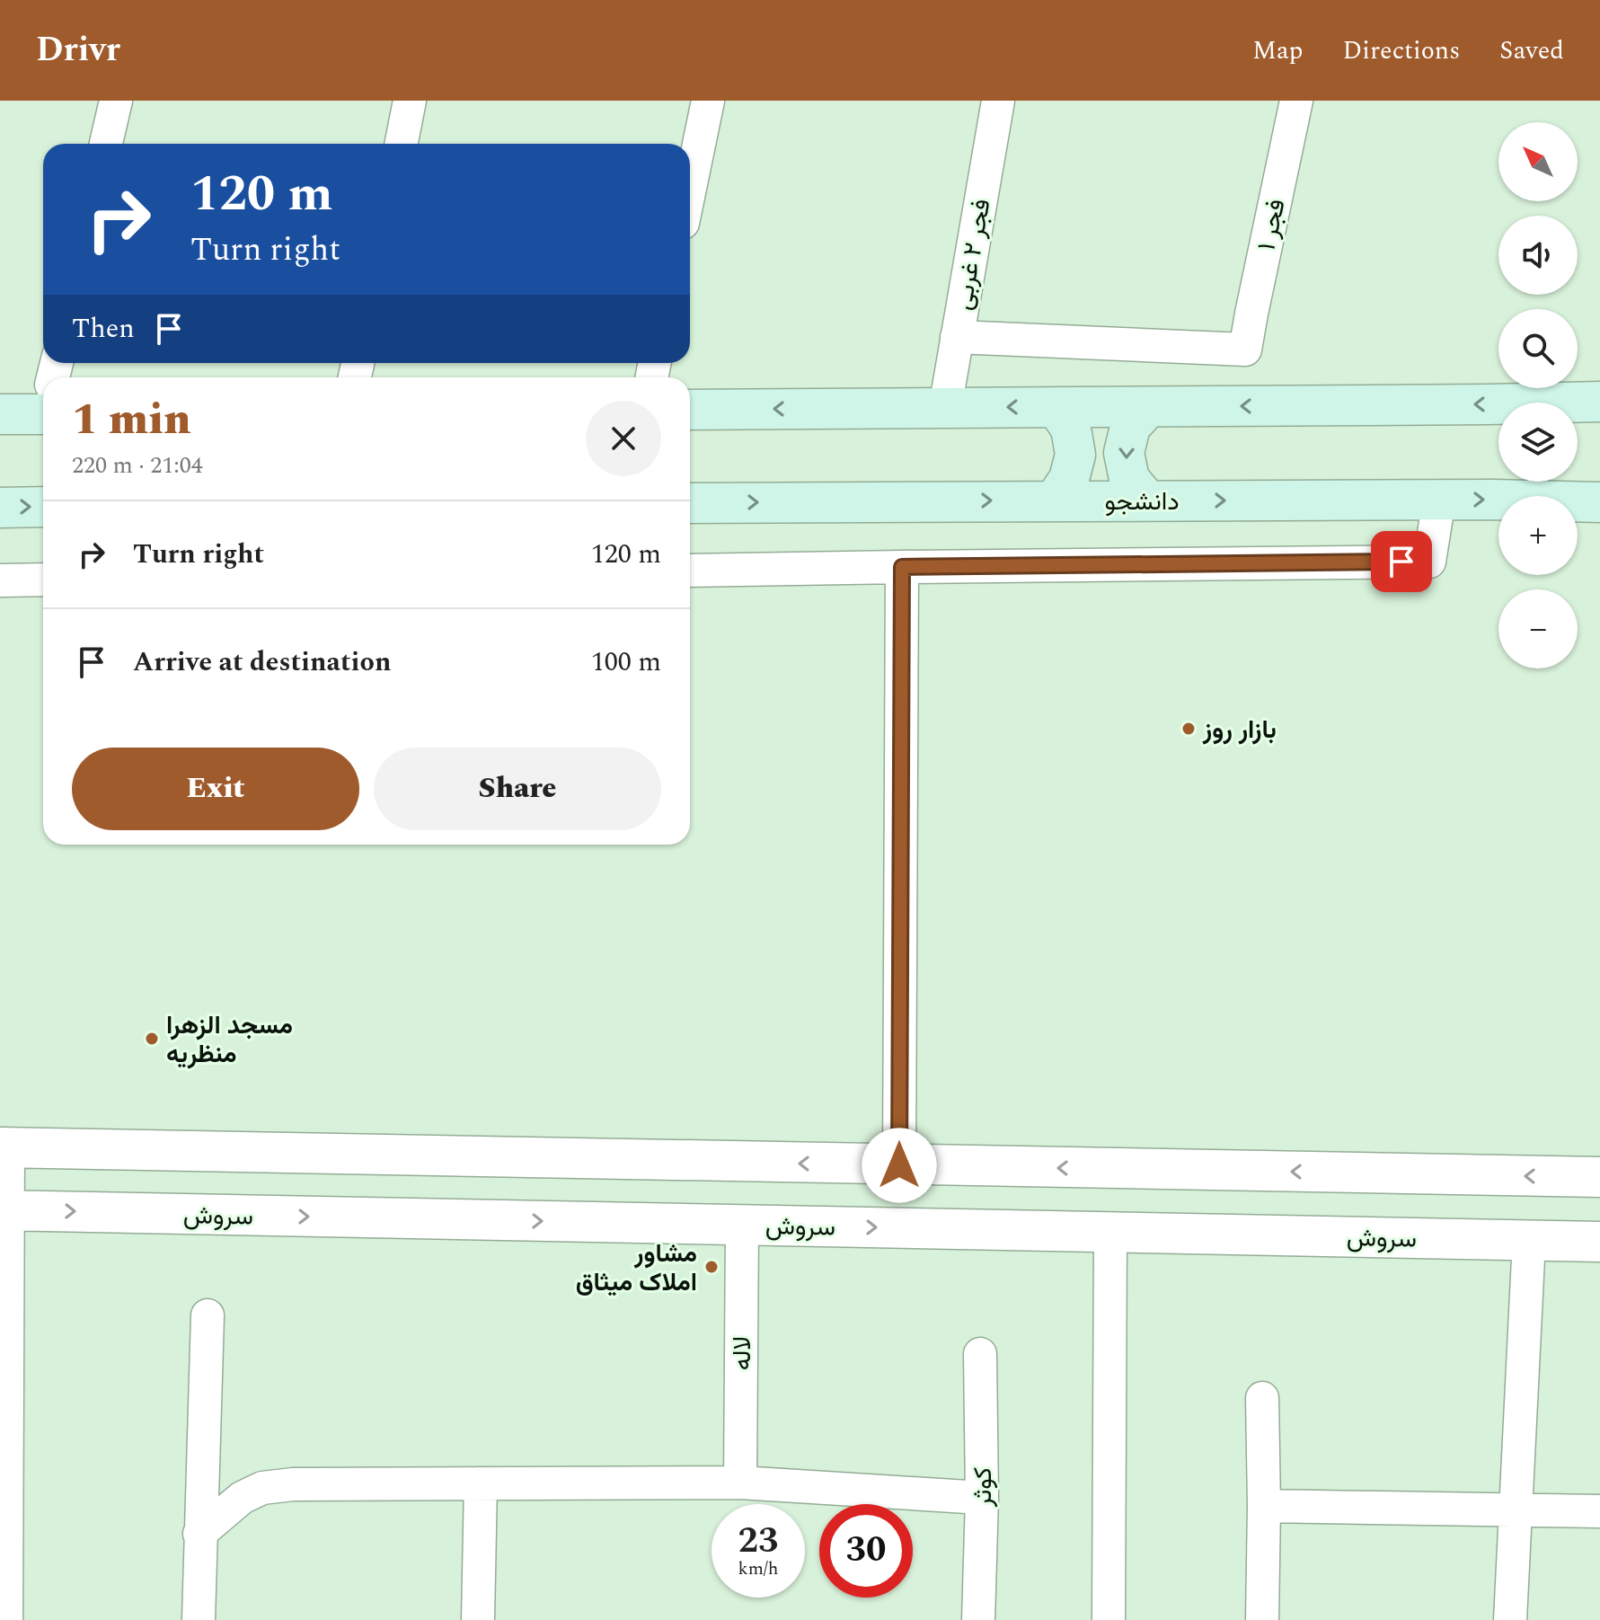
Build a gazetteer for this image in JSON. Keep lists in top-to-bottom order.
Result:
{
  "streets": {
    "main road": ["دانشجو"],
    "street": [
      "فجر ۱",
      "فجر ۲ غربی",
      "سروش",
      "لاله",
      "کوثر"
    ]
  },
  "crossings": [
    ["فجر ۱", "فجر ۲ غربی"],
    ["سروش", "لاله"]
  ],
  "places": ["بازار روز", "مسجد الزهرا منظریه", "مشاور املاک میثاق"],
  "north": "top left",
  "page": {
    "header": "Drivr",
    "nav": ["Map", "Directions", "Saved"],
    "map_buttons": ["+", "−"],
    "turn": ["120 m", "Turn right"],
    "then": "Then",
    "heading": ["1 min", "220 m · 21:04"],
    "list": [
      {
        "name": "Turn right",
        "value": "120 m"
      },
      {
        "name": "Arrive at destination",
        "value": "100 m"
      }
    ],
    "buttons": ["Exit", "Share"],
    "speed": "23 km/h",
    "limit": "30"
  }
}
